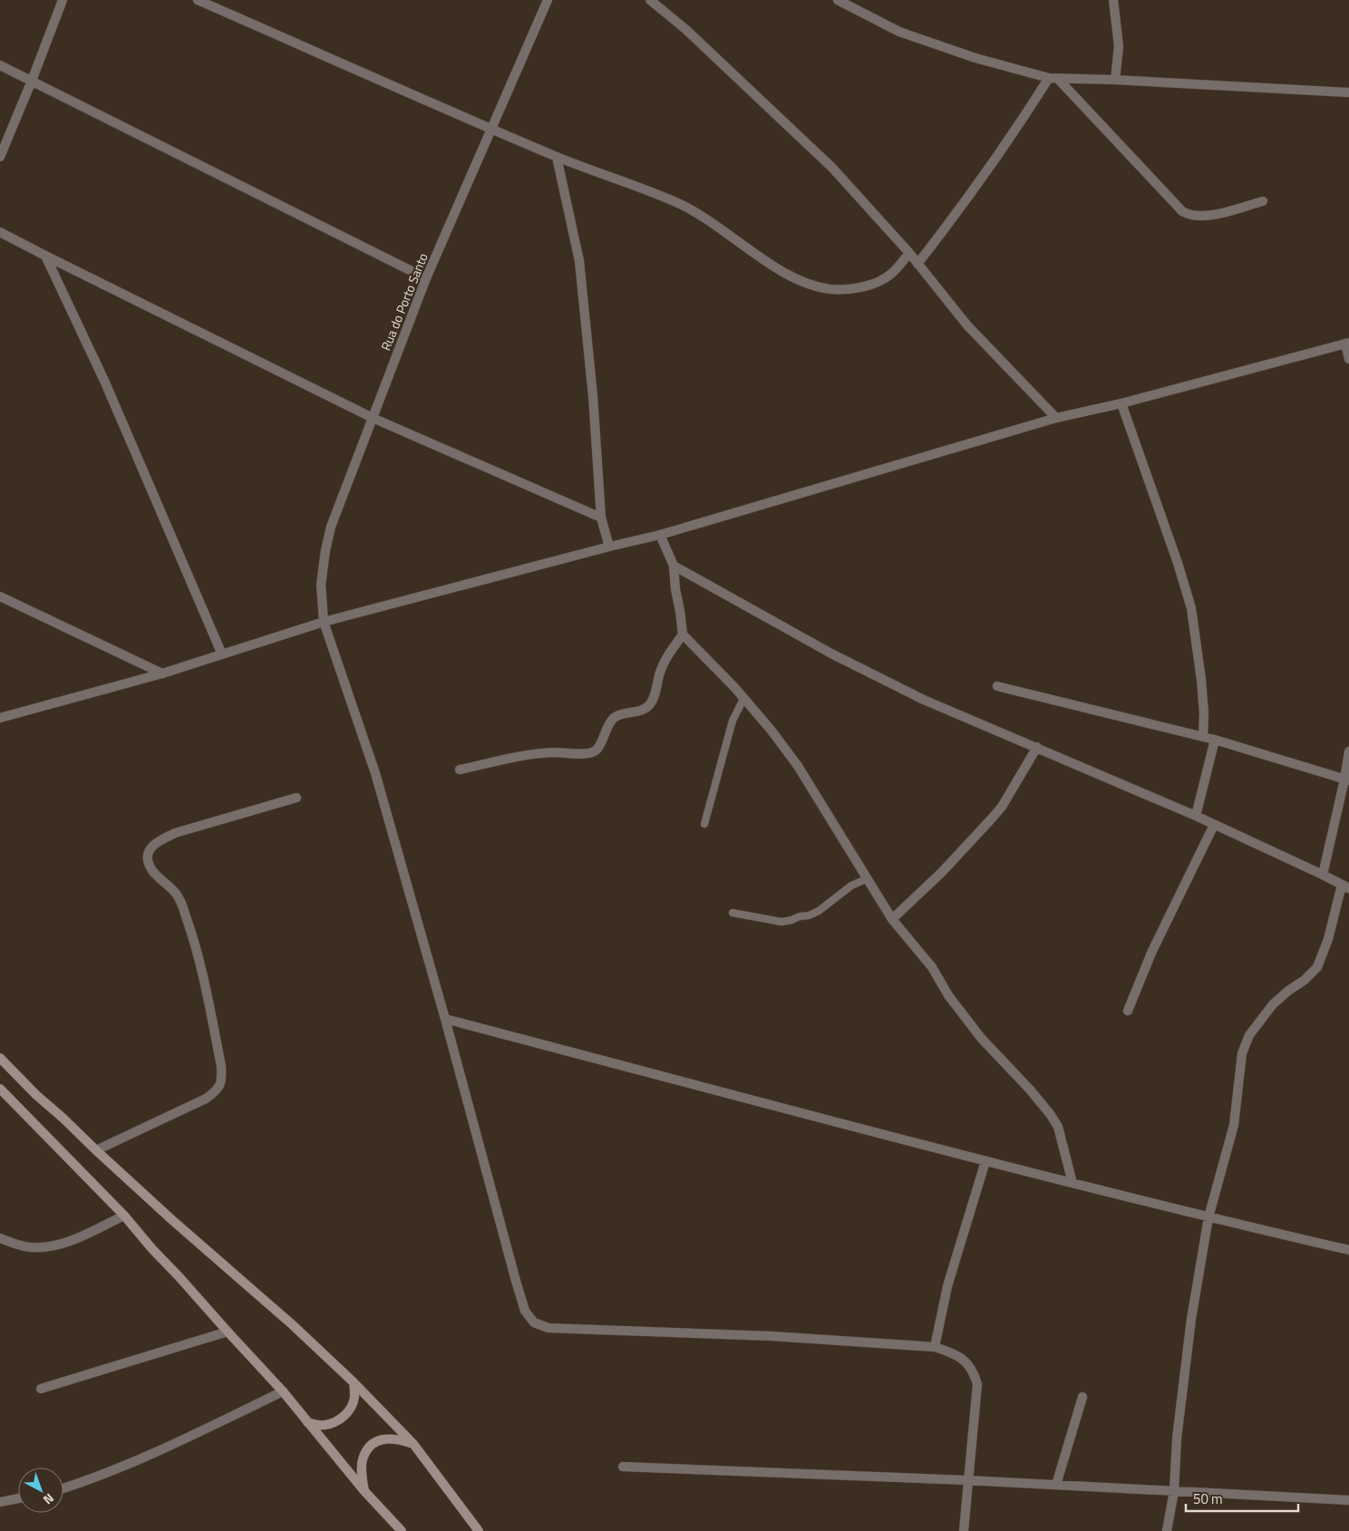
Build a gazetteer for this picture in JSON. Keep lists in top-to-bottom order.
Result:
{
  "streets": {
    "street": ["Rua do Porto Santo"]
  },
  "scale_bar": "50 m",
  "north": "bottom right"
}
